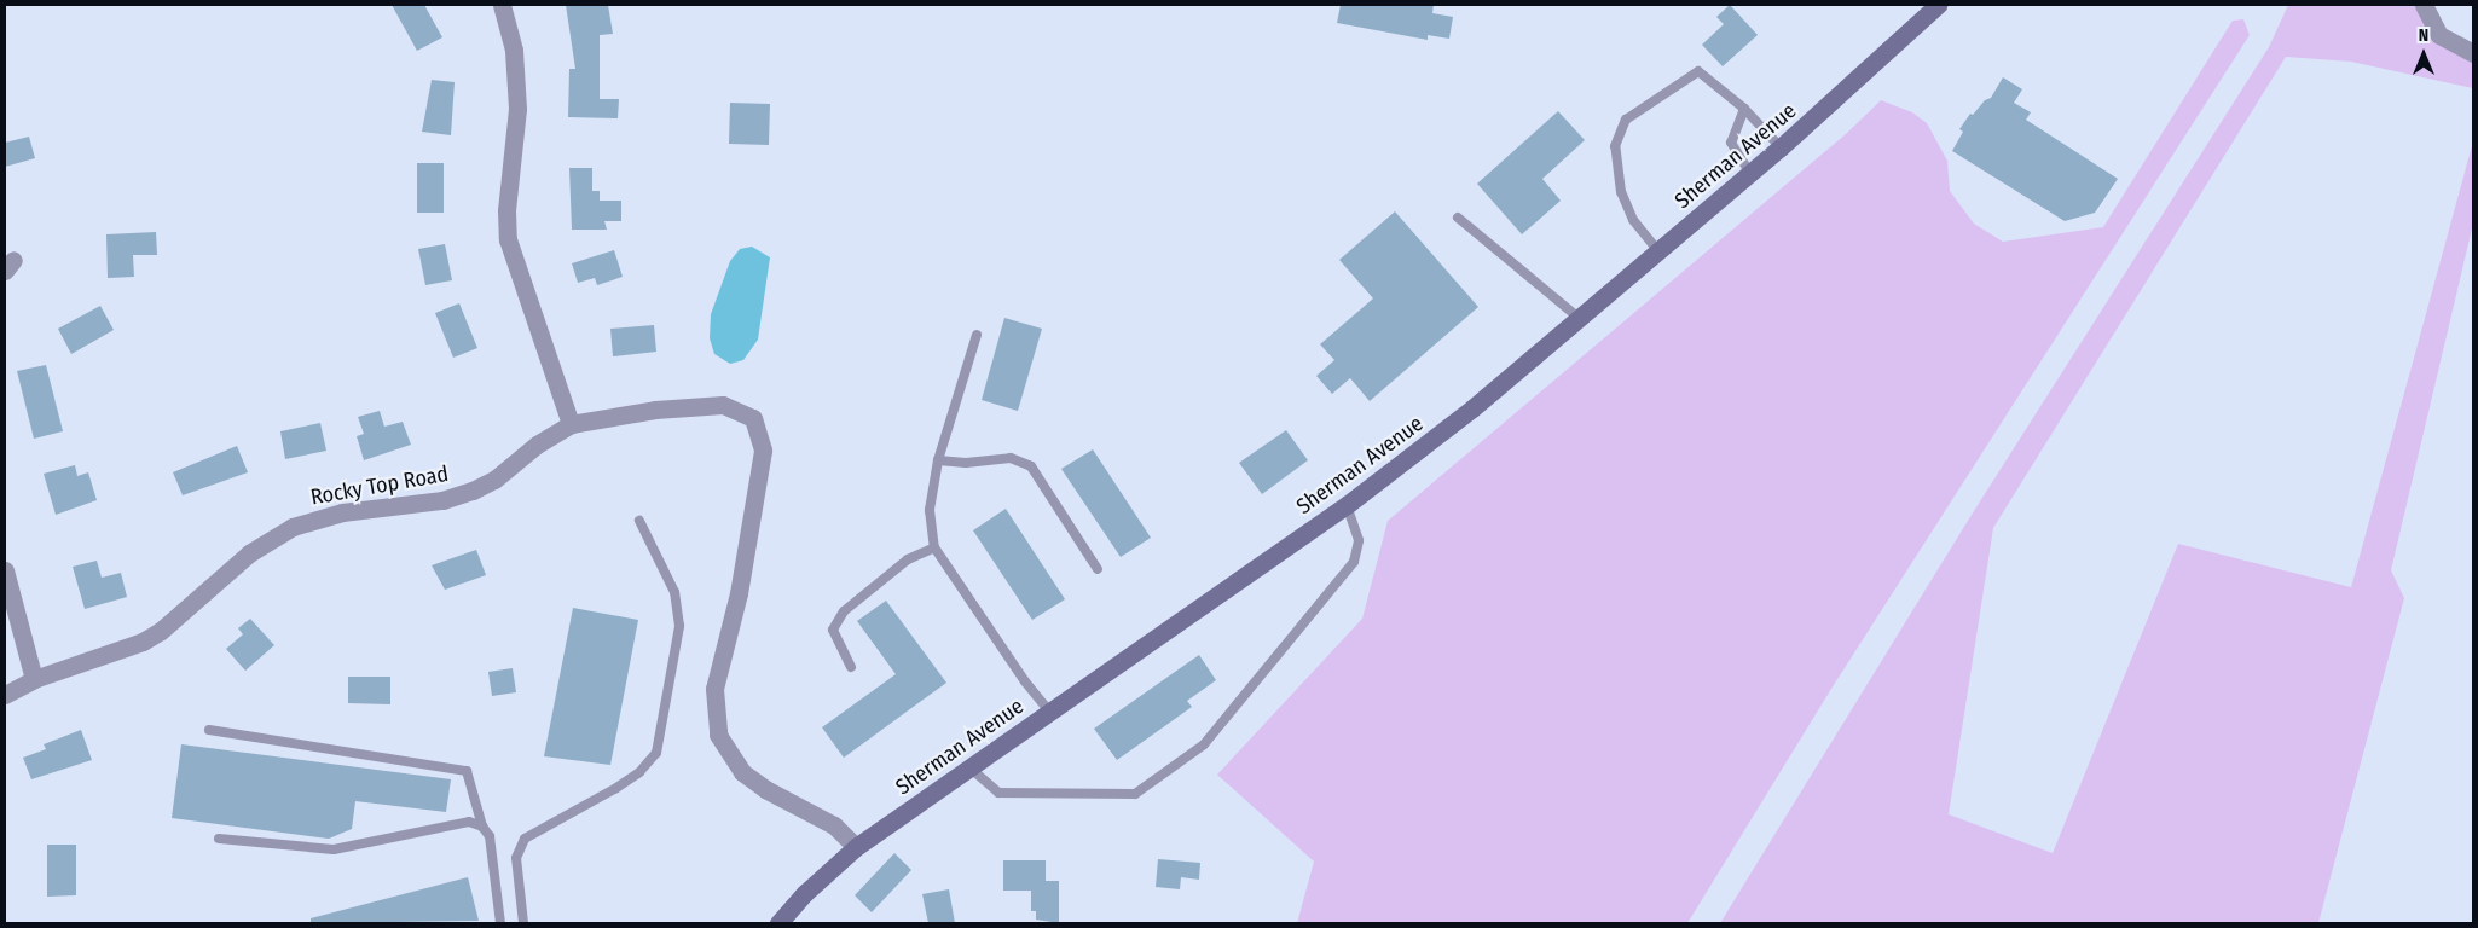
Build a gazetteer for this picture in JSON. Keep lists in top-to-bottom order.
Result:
{
  "streets": {
    "main road": ["Sherman Avenue"],
    "street": ["Rocky Top Road"]
  },
  "crossings": [
    ["Sherman Avenue", "Rocky Top Road"]
  ],
  "north": "top"
}
